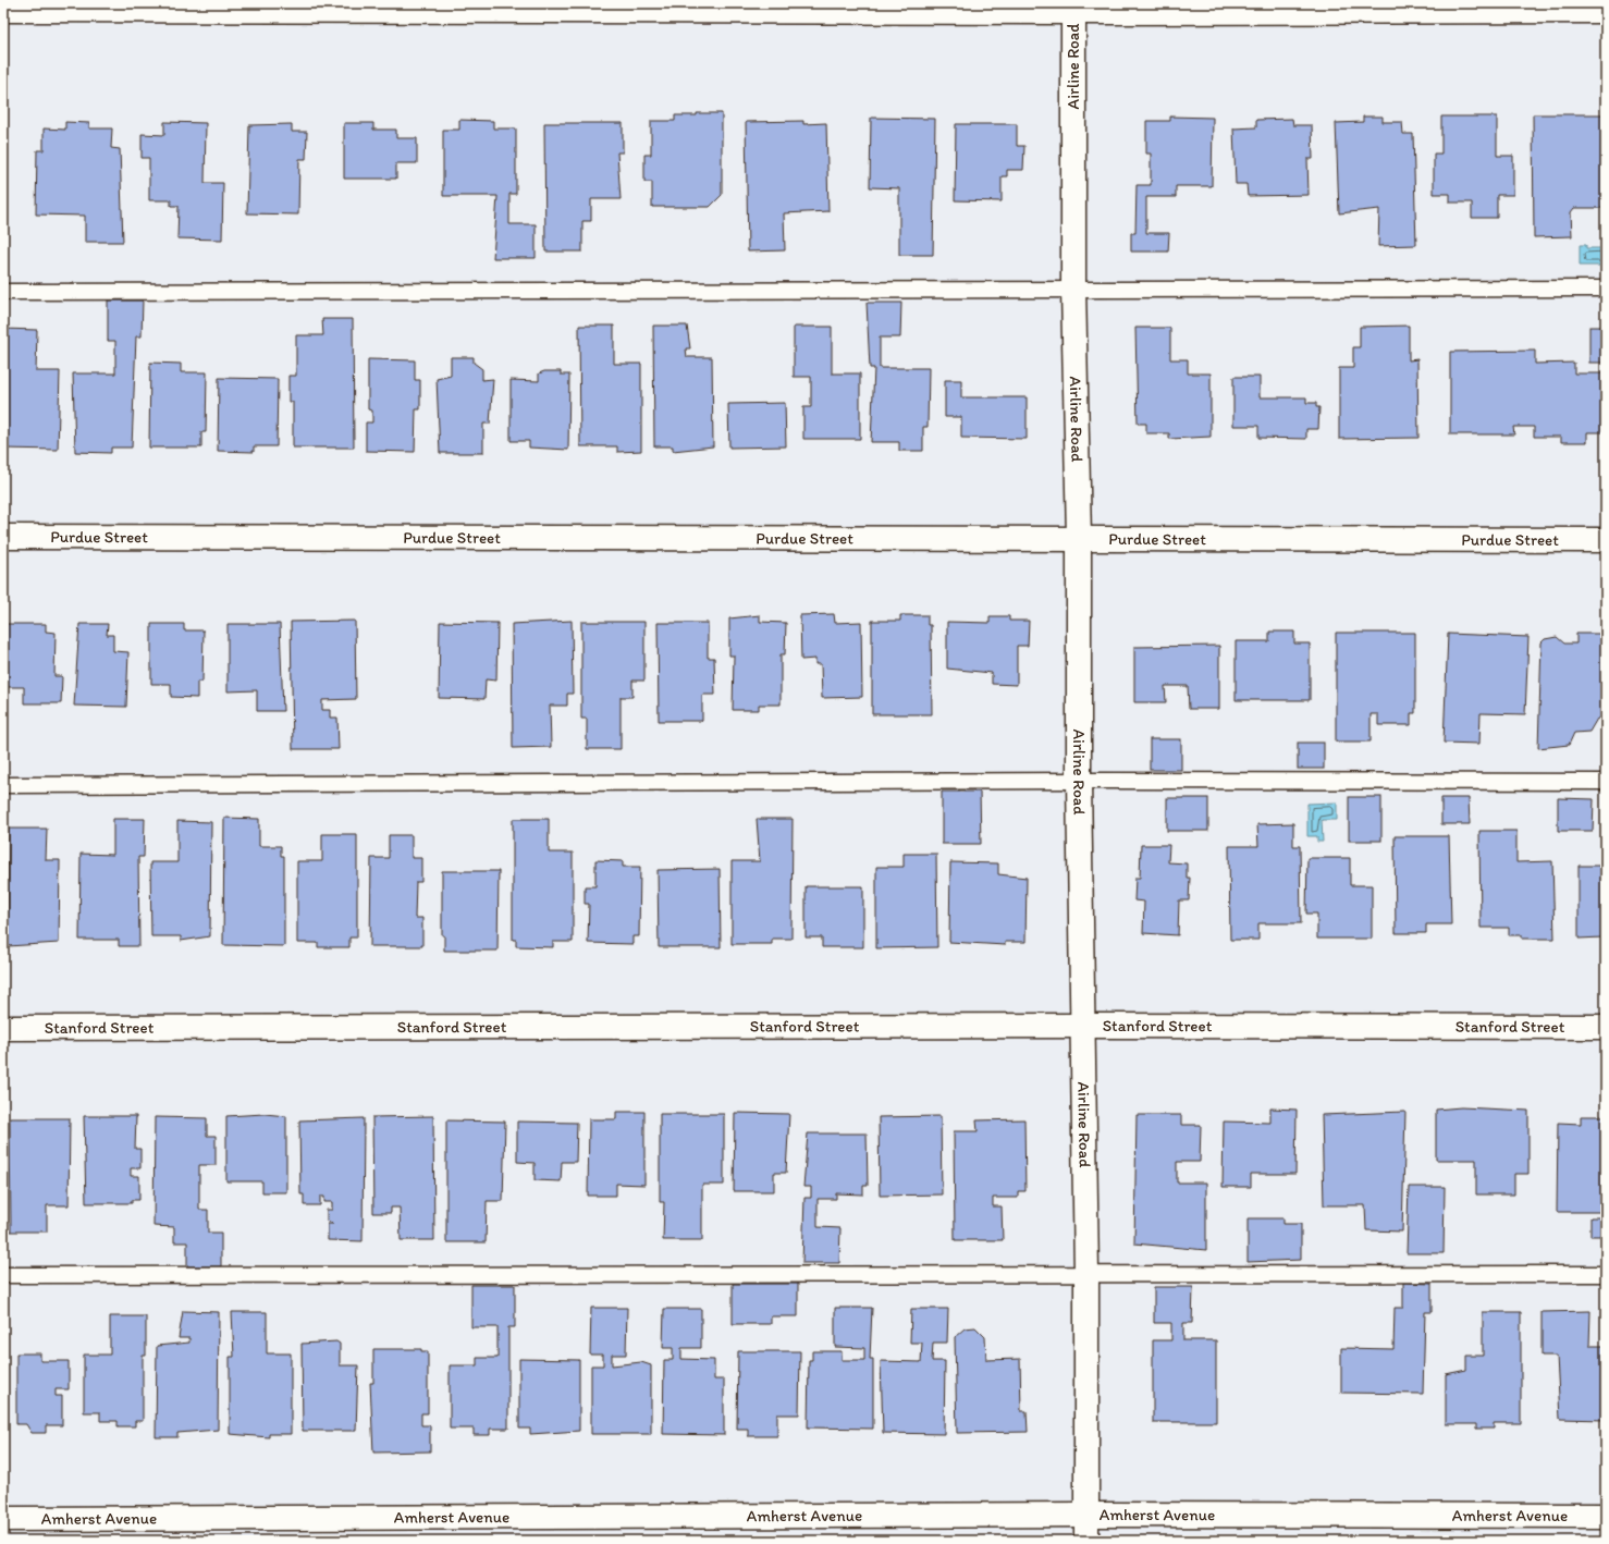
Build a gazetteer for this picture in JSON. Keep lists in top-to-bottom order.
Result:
{
  "streets": {
    "street": [
      "Airline Road",
      "Purdue Street",
      "Stanford Street",
      "Amherst Avenue"
    ]
  },
  "crossings": [
    ["Airline Road", "Purdue Street"],
    ["Airline Road", "Stanford Street"],
    ["Airline Road", "Amherst Avenue"]
  ]
}
